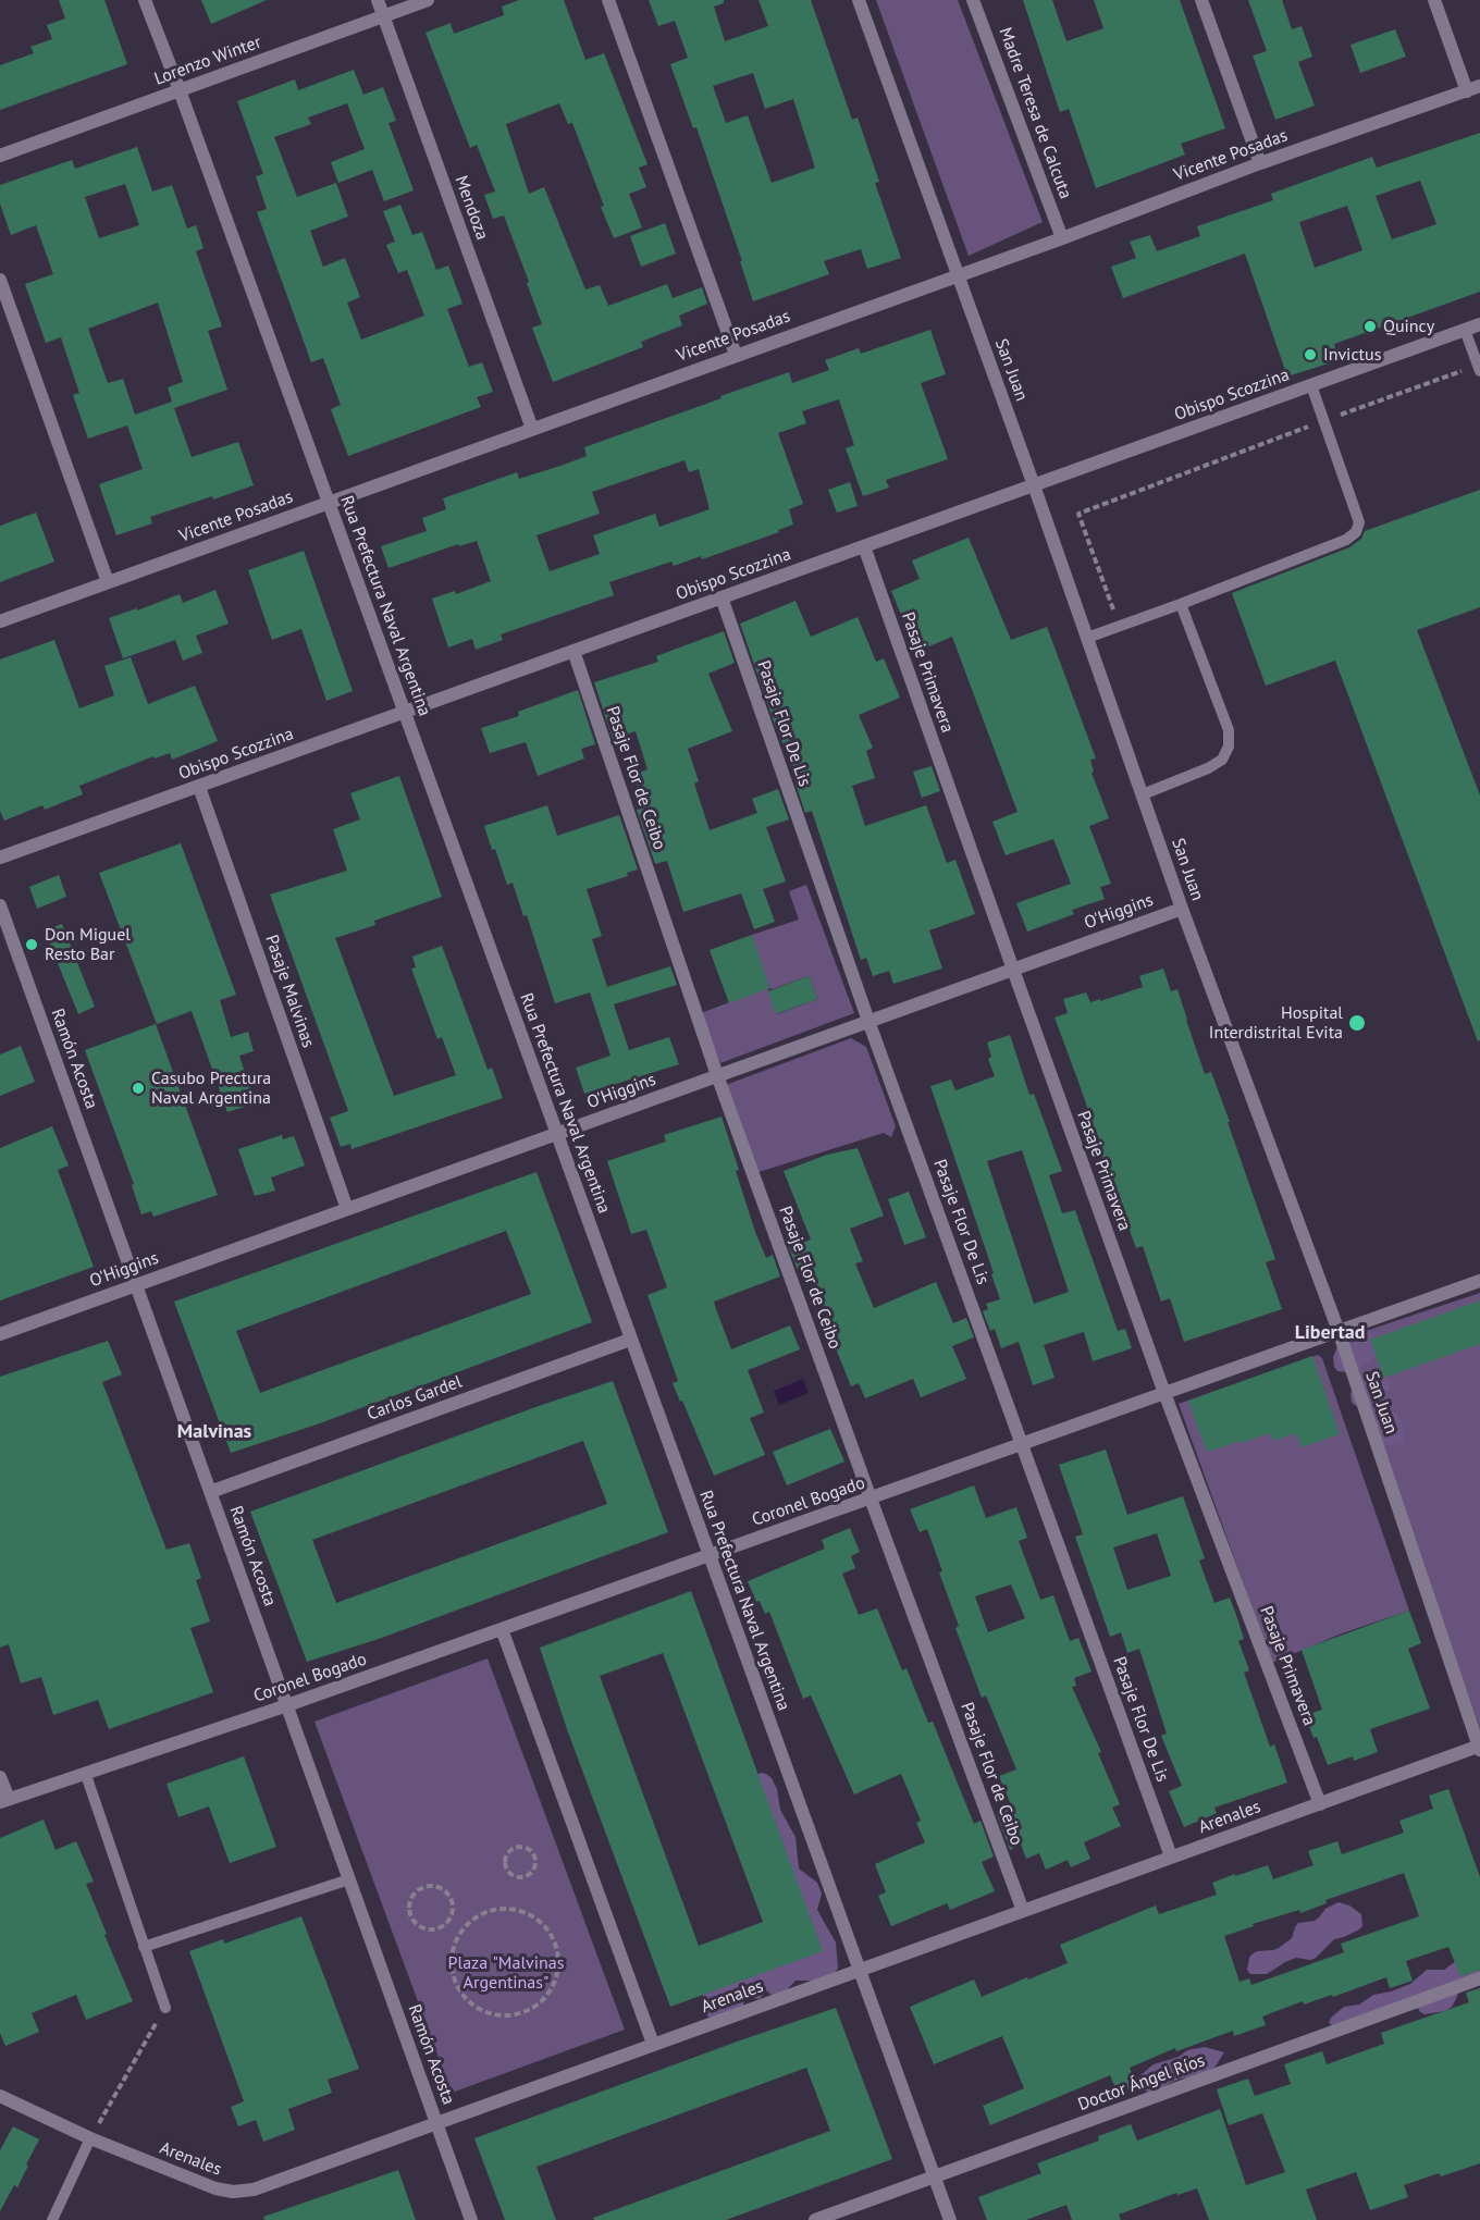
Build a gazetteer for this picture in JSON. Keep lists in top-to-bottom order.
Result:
{
  "streets": {
    "street": [
      "Lorenzo Winter",
      "Madre Teresa de Calcuta",
      "Vicente Posadas",
      "Mendoza",
      "San Juan",
      "Obispo Scozzina",
      "Rua Prefectura Naval Argentina",
      "Pasaje Primavera",
      "Pasaje Flor De Lis",
      "Pasaje Flor de Ceibo",
      "O'Higgins",
      "Pasaje Malvinas",
      "Ramón Acosta",
      "Carlos Gardel",
      "Coronel Bogado",
      "Arenales",
      "Doctor Ángel Ríos"
    ]
  },
  "crossings": [
    ["Lorenzo Winter", "Mendoza"],
    ["Lorenzo Winter", "Rua Prefectura Naval Argentina"],
    ["Madre Teresa de Calcuta", "Vicente Posadas"],
    ["Vicente Posadas", "Mendoza"],
    ["Vicente Posadas", "San Juan"],
    ["Vicente Posadas", "Rua Prefectura Naval Argentina"],
    ["San Juan", "Obispo Scozzina"],
    ["San Juan", "O'Higgins"],
    ["San Juan", "Coronel Bogado"],
    ["San Juan", "Arenales"],
    ["Obispo Scozzina", "Rua Prefectura Naval Argentina"],
    ["Obispo Scozzina", "Pasaje Primavera"],
    ["Obispo Scozzina", "Pasaje Flor De Lis"],
    ["Obispo Scozzina", "Pasaje Flor de Ceibo"],
    ["Obispo Scozzina", "Pasaje Malvinas"],
    ["Rua Prefectura Naval Argentina", "O'Higgins"],
    ["Rua Prefectura Naval Argentina", "Carlos Gardel"],
    ["Rua Prefectura Naval Argentina", "Coronel Bogado"],
    ["Rua Prefectura Naval Argentina", "Arenales"],
    ["Rua Prefectura Naval Argentina", "Doctor Ángel Ríos"],
    ["Pasaje Primavera", "O'Higgins"],
    ["Pasaje Primavera", "Coronel Bogado"],
    ["Pasaje Primavera", "Arenales"],
    ["Pasaje Flor De Lis", "O'Higgins"],
    ["Pasaje Flor De Lis", "Coronel Bogado"],
    ["Pasaje Flor De Lis", "Arenales"],
    ["Pasaje Flor de Ceibo", "O'Higgins"],
    ["Pasaje Flor de Ceibo", "Coronel Bogado"],
    ["Pasaje Flor de Ceibo", "Arenales"],
    ["O'Higgins", "Pasaje Malvinas"],
    ["O'Higgins", "Ramón Acosta"],
    ["Ramón Acosta", "Carlos Gardel"],
    ["Ramón Acosta", "Coronel Bogado"],
    ["Ramón Acosta", "Arenales"]
  ],
  "districts": ["Libertad", "Malvinas"],
  "parks": ["Plaza \"Malvinas Argentinas\""],
  "places": [
    "Quincy",
    "Invictus",
    "Don Miguel Resto Bar",
    "Hospital Interdistrital Evita",
    "Casubo Prectura Naval Argentina"
  ]
}
